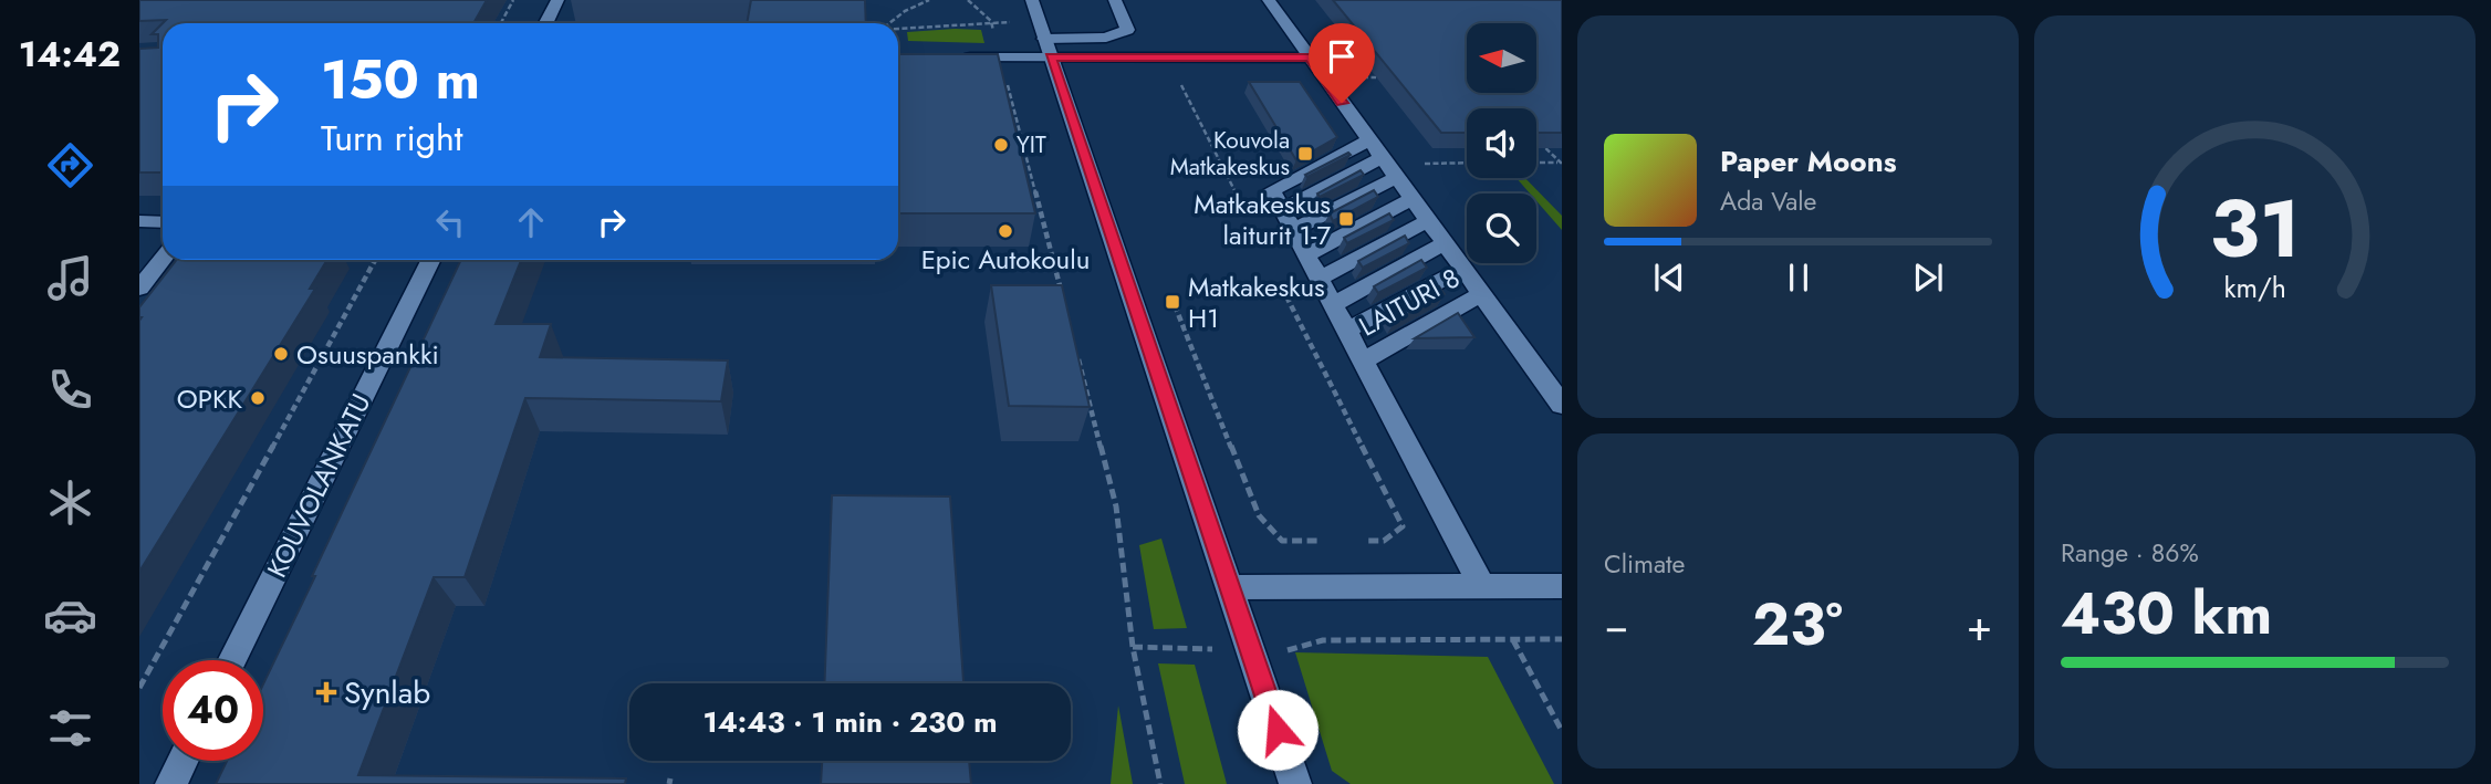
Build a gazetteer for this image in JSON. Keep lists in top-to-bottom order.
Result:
{
  "streets": {
    "street": ["LAITURI 8", "KOUVOLANKATU"]
  },
  "places": {
    "other": [
      "YIT",
      "Epic Autokoulu",
      "Osuuspankki",
      "OPKK"
    ],
    "transit": ["Kouvola Matkakeskus", "Matkakeskus laiturit 1-7", "Matkakeskus H1"],
    "health": ["Synlab"]
  },
  "north": "left",
  "page": {
    "tabs": "14:42",
    "turn": ["150 m", "Turn right"],
    "song": ["Paper Moons", "Ada Vale"],
    "tile": [
      "Climate",
      ["Range · 86%", "430 km"]
    ],
    "heat": ["−", "23°", "+"],
    "limit": "40",
    "trip": "14:43 · 1 min · 230 m",
    "gauge": ["31", "km/h"]
  }
}
